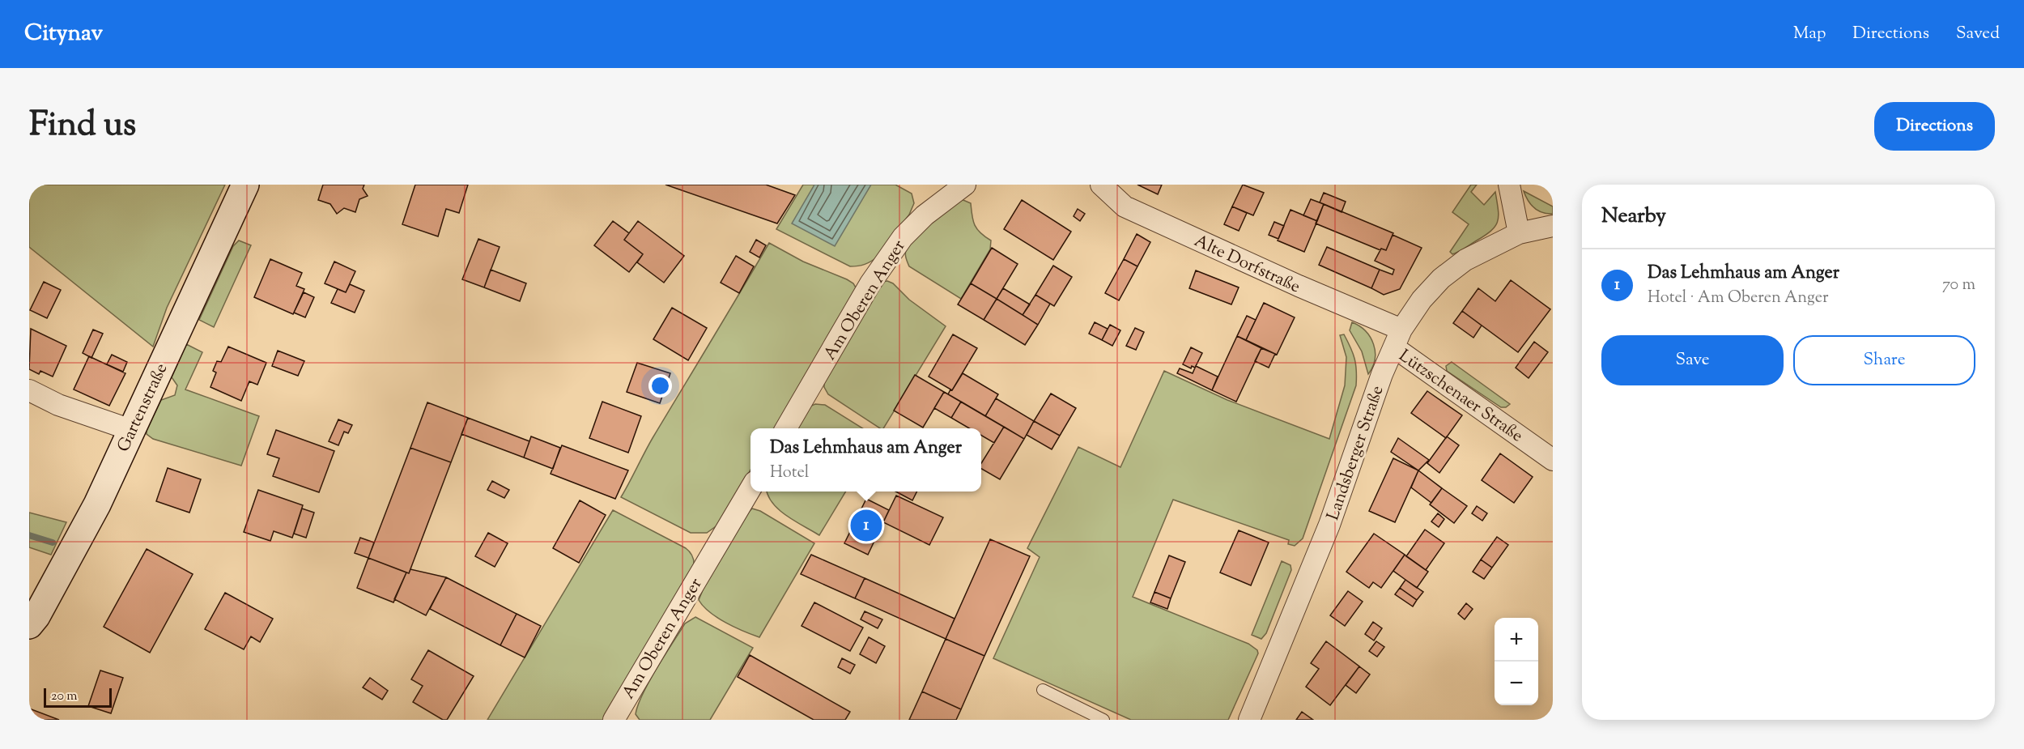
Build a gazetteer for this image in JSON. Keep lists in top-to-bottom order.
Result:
{
  "streets": {
    "main road": ["Gartenstraße"],
    "street": [
      "Alte Dorfstraße",
      "Am Oberen Anger",
      "Lützschenaer Straße",
      "Landsberger Straße"
    ]
  },
  "crossings": [
    ["Alte Dorfstraße", "Lützschenaer Straße"],
    ["Alte Dorfstraße", "Landsberger Straße"],
    ["Lützschenaer Straße", "Landsberger Straße"]
  ],
  "scale_bar": "20 m",
  "page": {
    "header": "Citynav",
    "nav": ["Map", "Directions", "Saved"],
    "title": "Find us",
    "buttons": [
      "Directions",
      ["Save", "Share"]
    ],
    "heading": "Nearby",
    "list": [
      {
        "mark": "1",
        "name": "Das Lehmhaus am Anger",
        "note": "Hotel · Am Oberen Anger",
        "value": "70 m"
      }
    ],
    "popup": ["Das Lehmhaus am Anger", "Hotel"],
    "pins": "1",
    "map_buttons": ["+", "−"],
    "scale": "20 m"
  }
}
